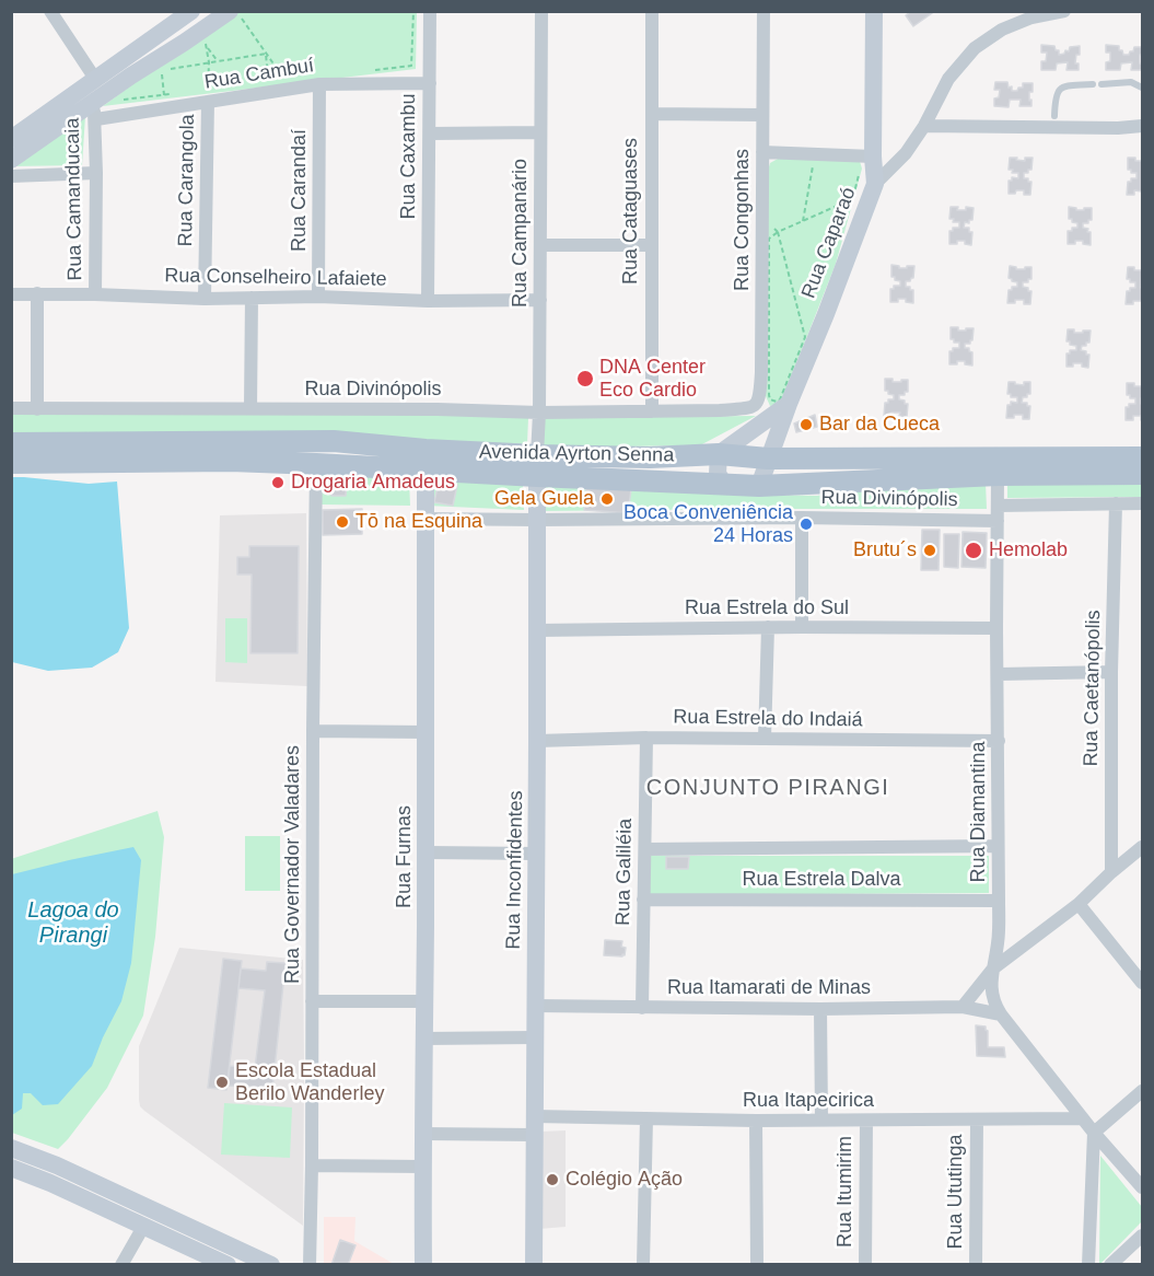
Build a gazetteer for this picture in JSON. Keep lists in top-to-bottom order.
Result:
{
  "streets": {
    "main road": [
      "Rua Caparaó",
      "Avenida Ayrton Senna",
      "Rua Furnas",
      "Rua Inconfidentes"
    ],
    "street": [
      "Rua Cambuí",
      "Rua Caxambu",
      "Rua Carangola",
      "Rua Carandaí",
      "Rua Camanducaia",
      "Rua Cataguases",
      "Rua Congonhas",
      "Rua Campanário",
      "Rua Conselheiro Lafaiete",
      "Rua Divinópolis",
      "Rua Estrela do Sul",
      "Rua Caetanópolis",
      "Rua Estrela do Indaiá",
      "Rua Diamantina",
      "Rua Governador Valadares",
      "Rua Galiléia",
      "Rua Estrela Dalva",
      "Rua Itamarati de Minas",
      "Rua Itapecirica",
      "Rua Itumirim",
      "Rua Ututinga"
    ]
  },
  "crossings": [
    ["Rua Cambuí", "Rua Caxambu"],
    ["Rua Cambuí", "Rua Carangola"],
    ["Rua Cambuí", "Rua Carandaí"],
    ["Rua Cambuí", "Rua Camanducaia"],
    ["Rua Caxambu", "Rua Conselheiro Lafaiete"],
    ["Rua Carangola", "Rua Conselheiro Lafaiete"],
    ["Rua Carandaí", "Rua Conselheiro Lafaiete"],
    ["Rua Camanducaia", "Rua Conselheiro Lafaiete"],
    ["Rua Cataguases", "Rua Divinópolis"],
    ["Rua Congonhas", "Rua Divinópolis"],
    ["Rua Campanário", "Rua Conselheiro Lafaiete"],
    ["Rua Campanário", "Rua Divinópolis"],
    ["Rua Campanário", "Avenida Ayrton Senna"],
    ["Rua Campanário", "Rua Inconfidentes"],
    ["Rua Caparaó", "Avenida Ayrton Senna"],
    ["Rua Divinópolis", "Rua Diamantina"],
    ["Rua Divinópolis", "Rua Furnas"],
    ["Rua Divinópolis", "Rua Inconfidentes"],
    ["Avenida Ayrton Senna", "Rua Diamantina"],
    ["Avenida Ayrton Senna", "Rua Furnas"],
    ["Avenida Ayrton Senna", "Rua Governador Valadares"],
    ["Avenida Ayrton Senna", "Rua Inconfidentes"],
    ["Rua Estrela do Sul", "Rua Diamantina"],
    ["Rua Estrela do Sul", "Rua Inconfidentes"],
    ["Rua Estrela do Indaiá", "Rua Diamantina"],
    ["Rua Estrela do Indaiá", "Rua Inconfidentes"],
    ["Rua Estrela do Indaiá", "Rua Galiléia"],
    ["Rua Diamantina", "Rua Estrela Dalva"],
    ["Rua Diamantina", "Rua Itamarati de Minas"],
    ["Rua Diamantina", "Rua Itapecirica"],
    ["Rua Furnas", "Rua Itapecirica"],
    ["Rua Inconfidentes", "Rua Itamarati de Minas"],
    ["Rua Inconfidentes", "Rua Itapecirica"],
    ["Rua Galiléia", "Rua Estrela Dalva"],
    ["Rua Galiléia", "Rua Itamarati de Minas"],
    ["Rua Itapecirica", "Rua Itumirim"],
    ["Rua Itapecirica", "Rua Ututinga"]
  ],
  "districts": ["CONJUNTO PIRANGI"],
  "water": ["Lagoa do Pirangi"],
  "places": [
    "DNA Center Eco Cardio",
    "Bar da Cueca",
    "Drogaria Amadeus",
    "Gela Guela",
    "Tō na Esquina",
    "Boca Conveniência 24 Horas",
    "Brutu´s",
    "Hemolab",
    "Escola Estadual Berilo Wanderley",
    "Colégio Ação"
  ]
}
